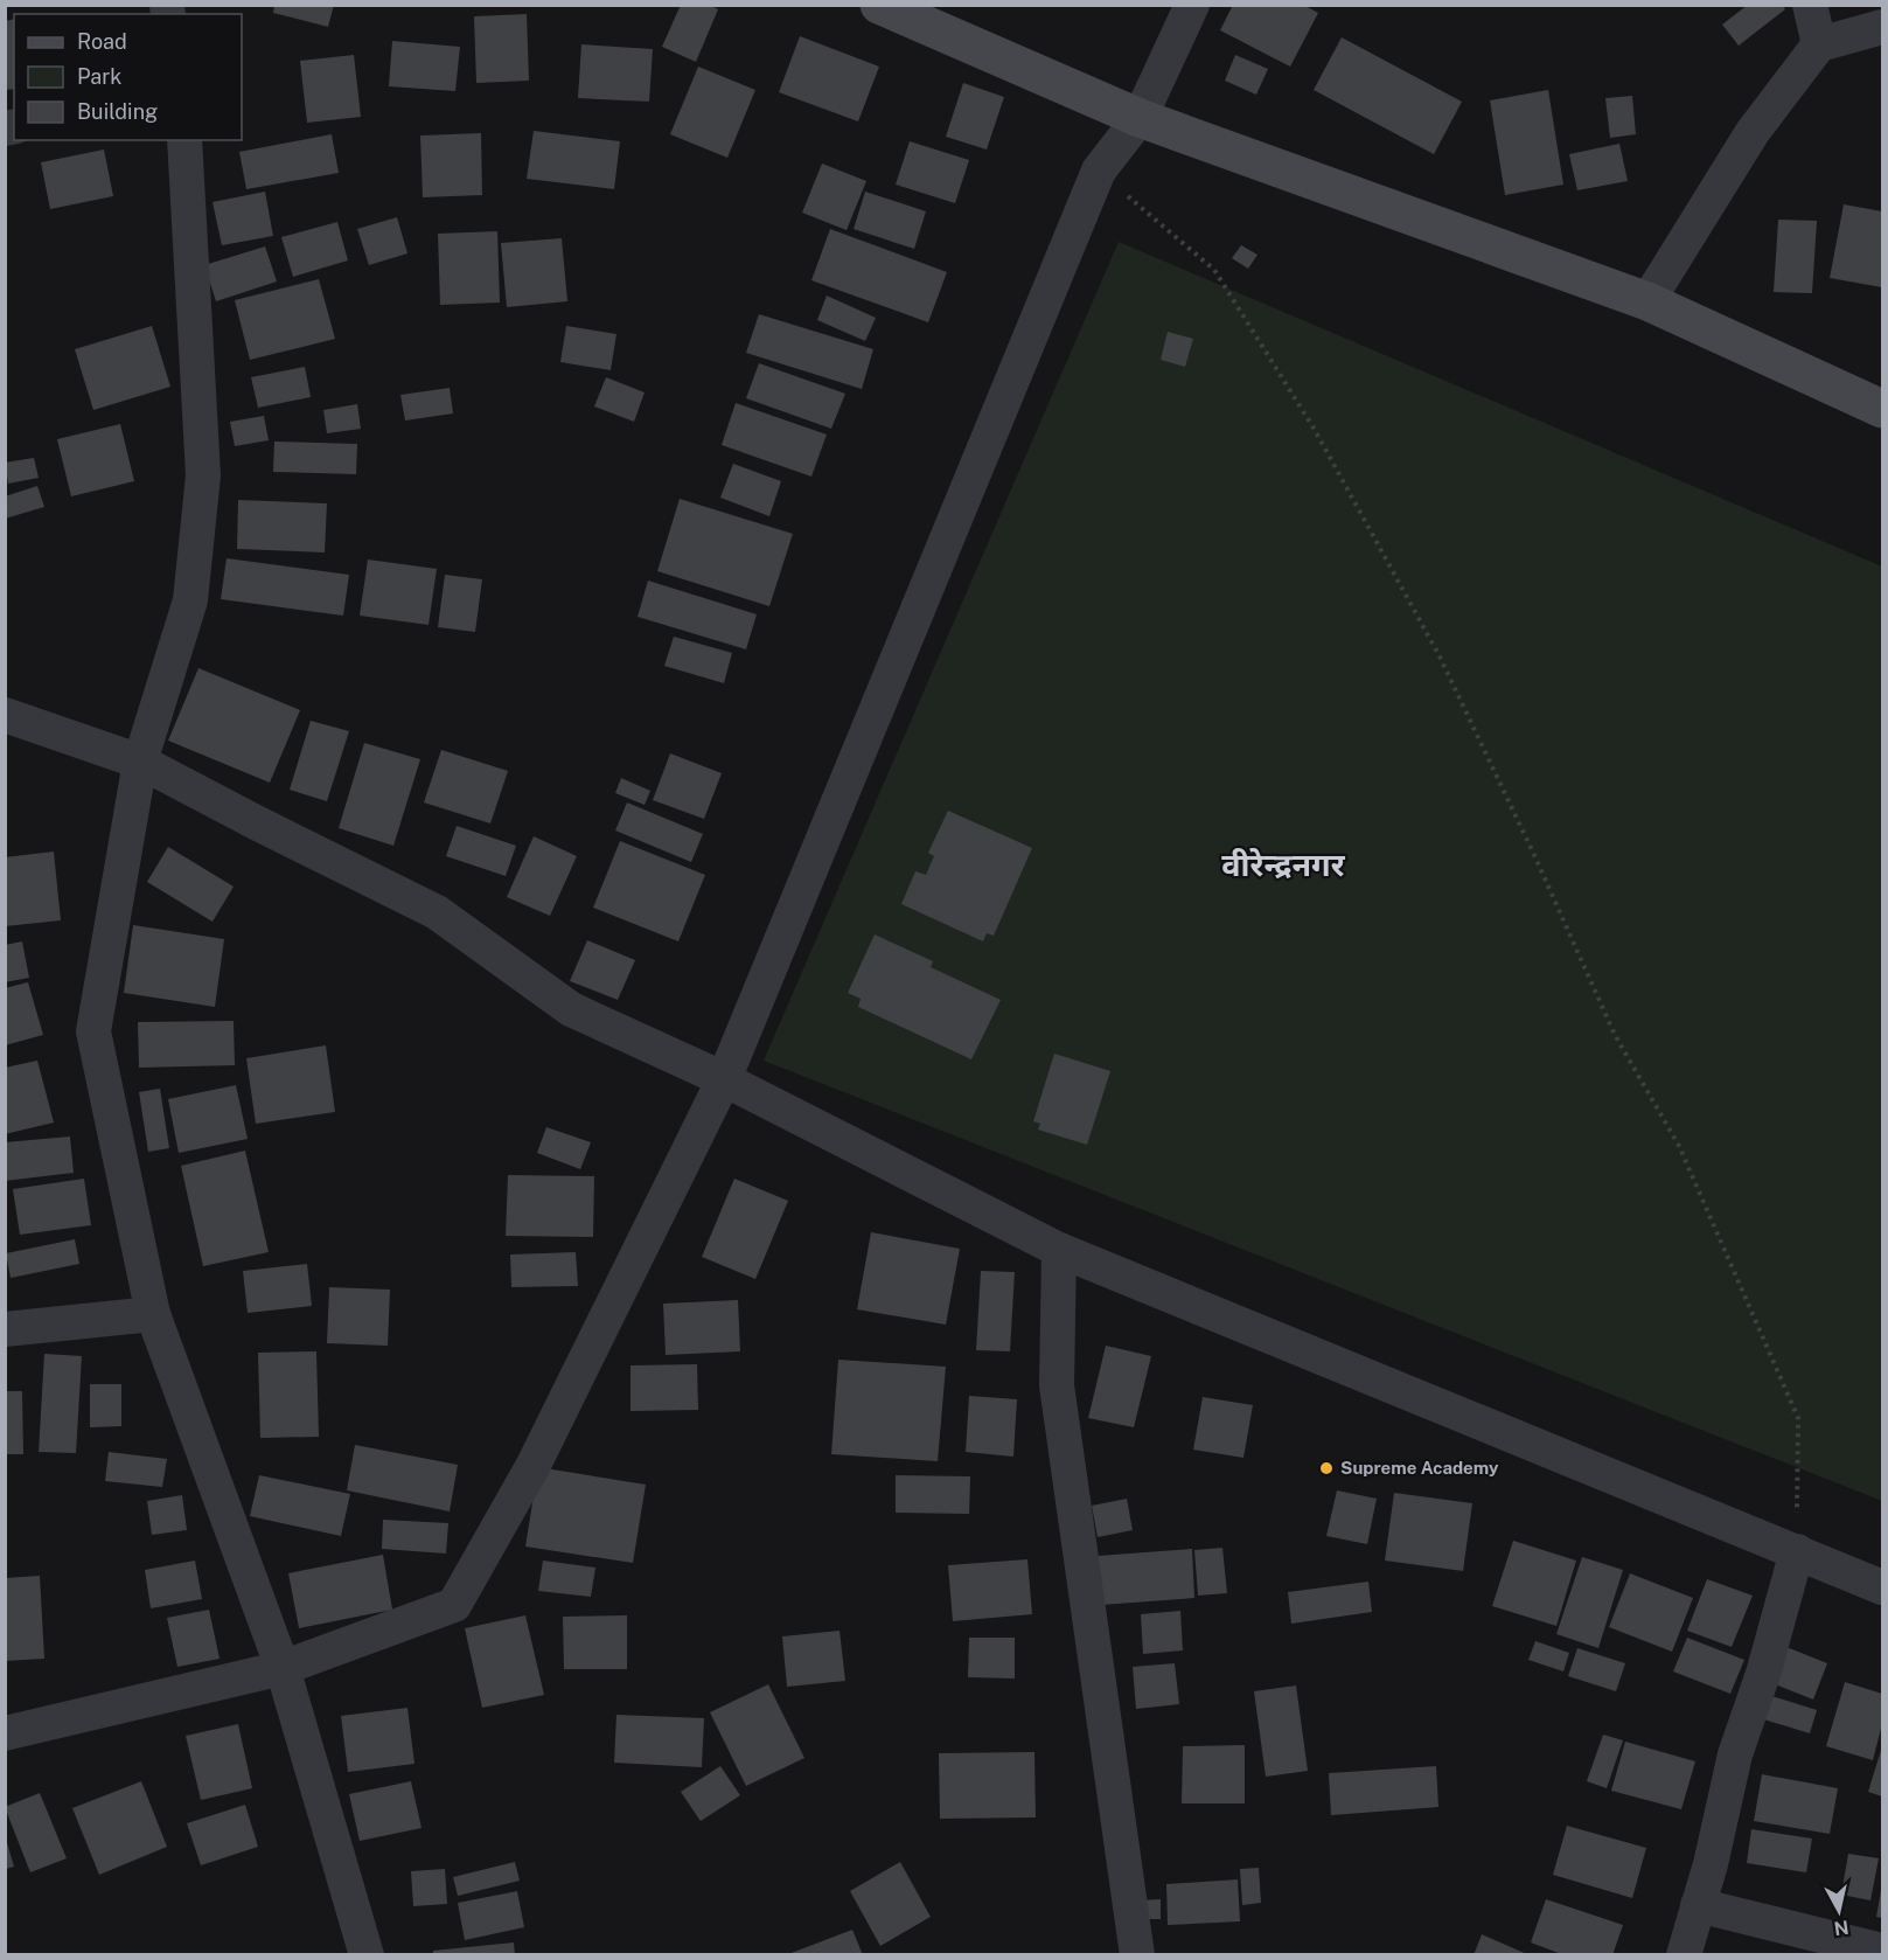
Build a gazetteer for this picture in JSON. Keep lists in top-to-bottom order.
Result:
{
  "districts": ["वीरेन्द्रनगर"],
  "places": ["Supreme Academy"],
  "legend": ["Road", "Park", "Building"],
  "north": "bottom"
}
